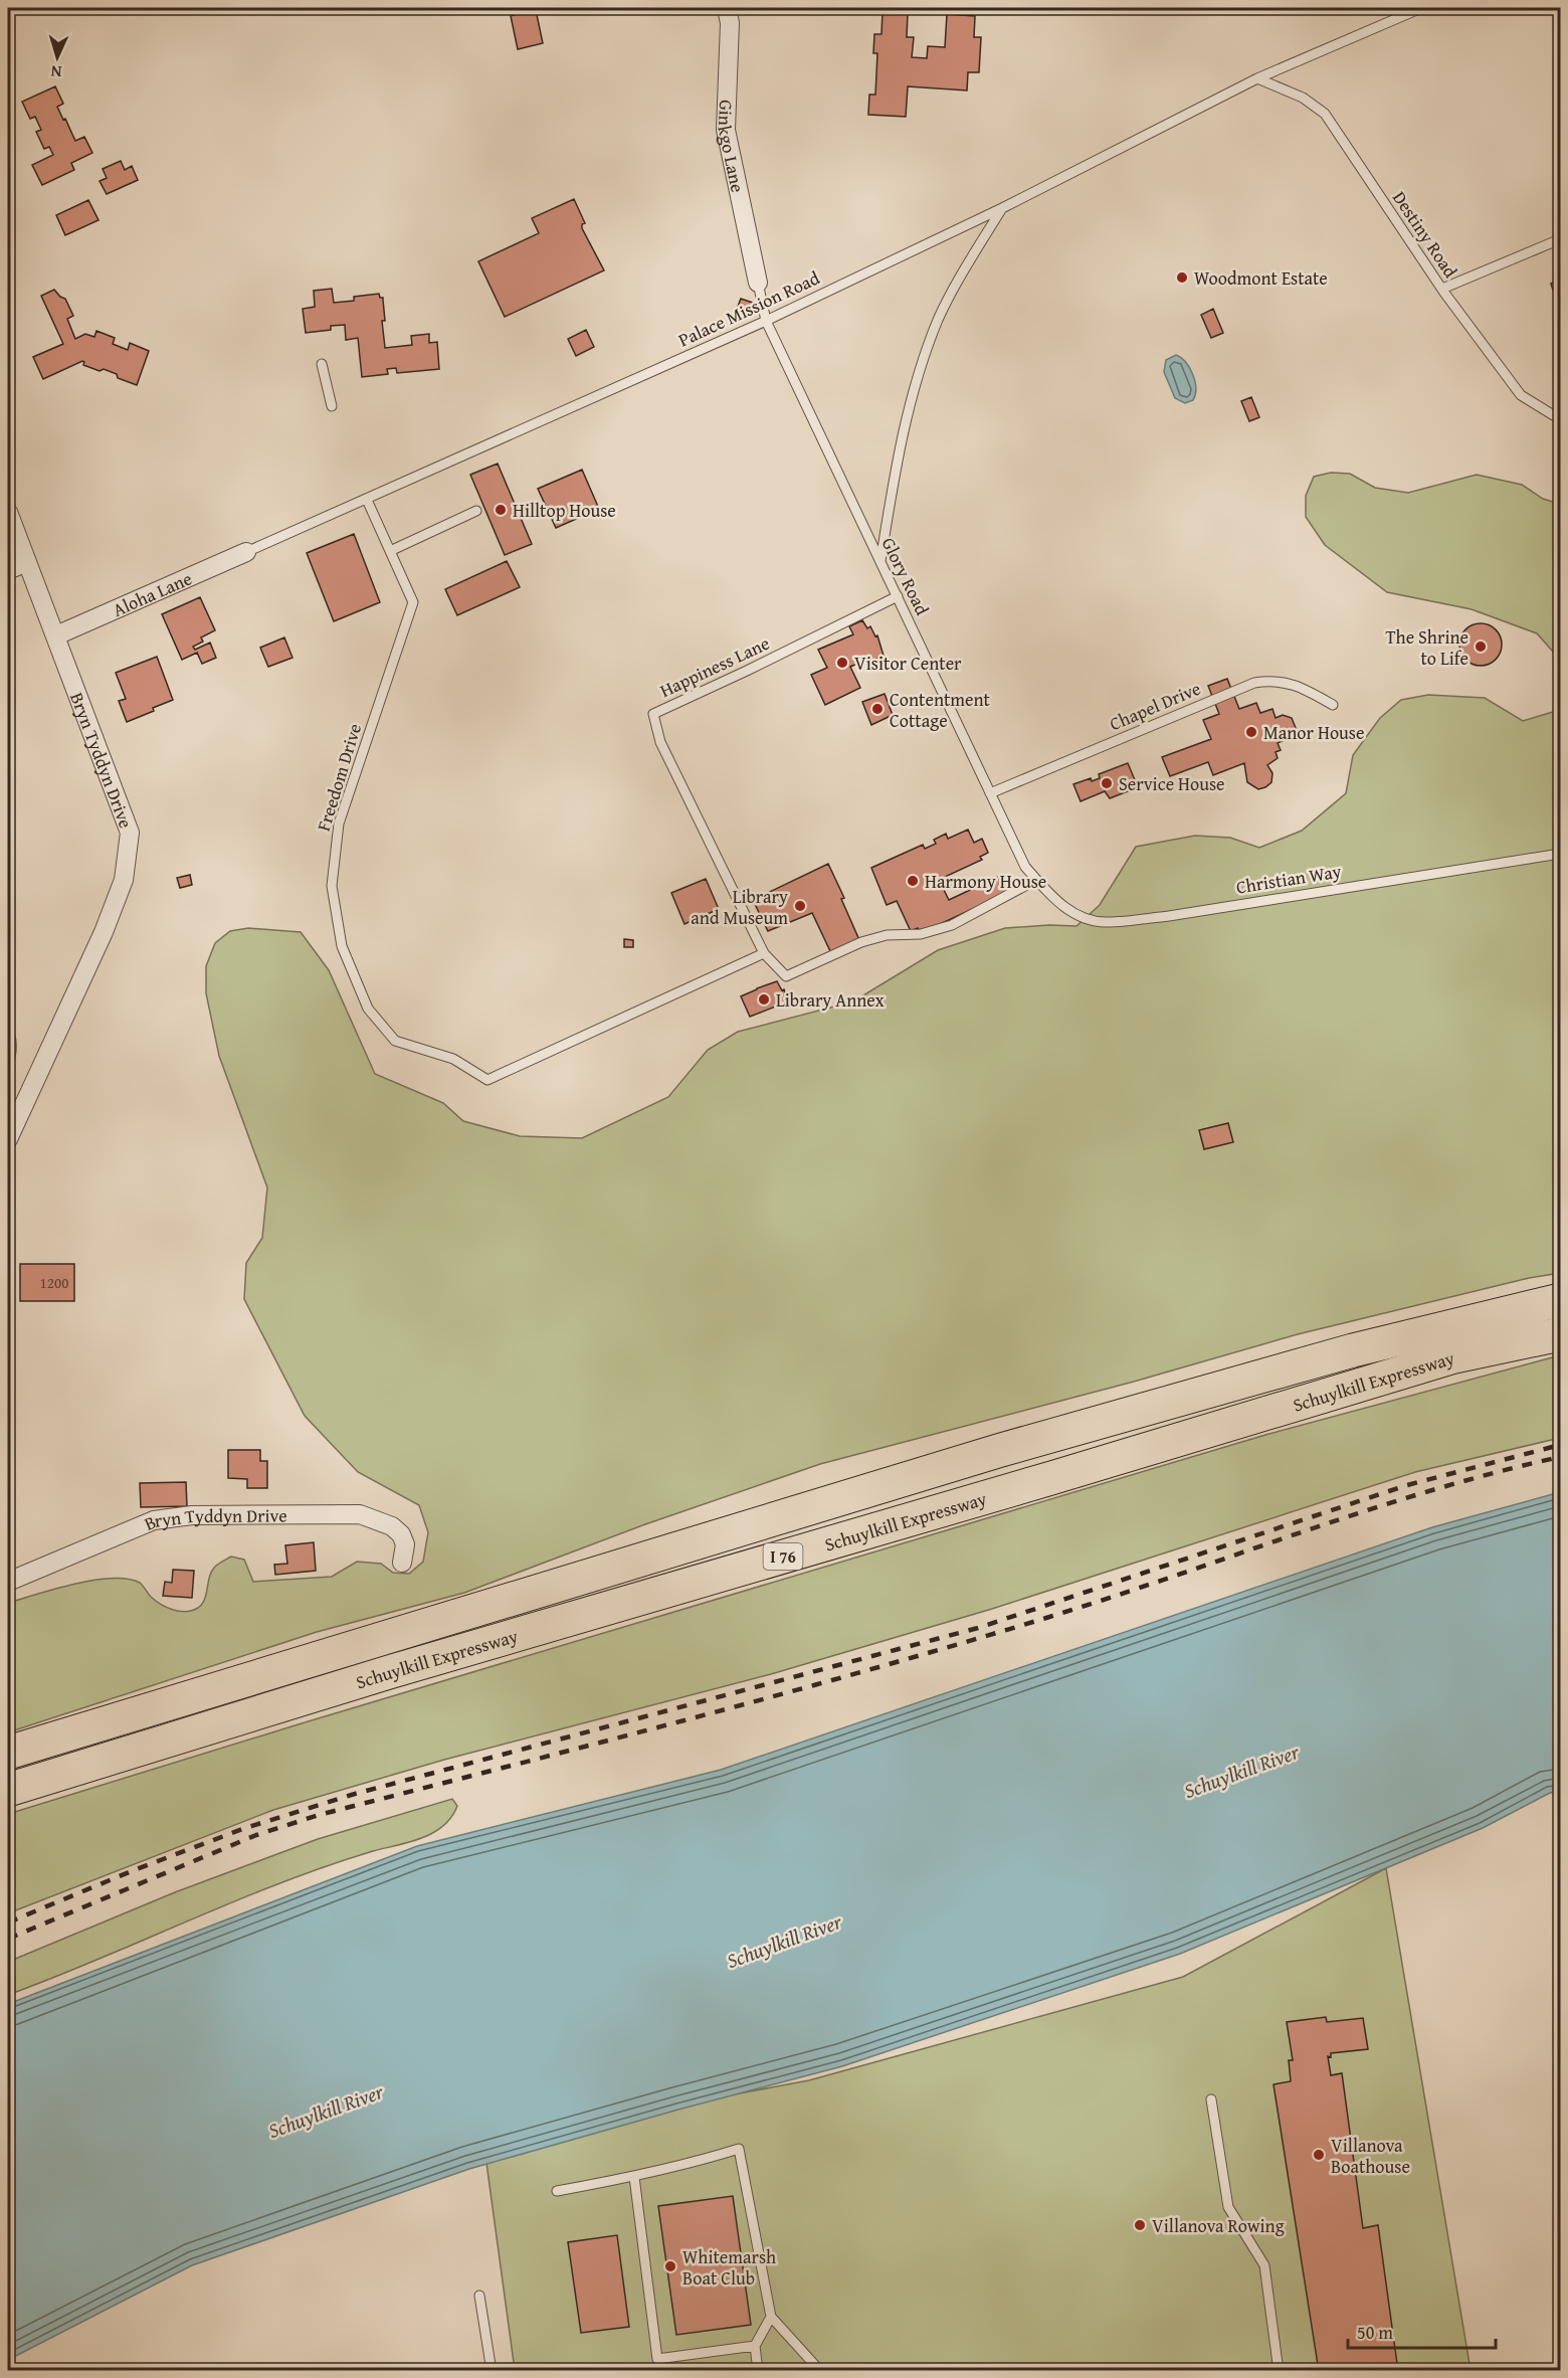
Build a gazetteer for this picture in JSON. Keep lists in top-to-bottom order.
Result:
{
  "streets": {
    "highway": ["Schuylkill Expressway", "I 76"],
    "street": ["Ginkgo Lane", "Aloha Lane", "Bryn Tyddyn Drive"],
    "lane": [
      "Destiny Road",
      "Palace Mission Road",
      "Glory Road",
      "Happiness Lane",
      "Chapel Drive",
      "Freedom Drive",
      "Christian Way"
    ]
  },
  "crossings": [
    ["Ginkgo Lane", "Glory Road"],
    ["Destiny Road", "Palace Mission Road"],
    ["Palace Mission Road", "Glory Road"],
    ["Palace Mission Road", "Aloha Lane"],
    ["Palace Mission Road", "Freedom Drive"],
    ["Glory Road", "Happiness Lane"],
    ["Glory Road", "Chapel Drive"],
    ["Glory Road", "Christian Way"],
    ["Aloha Lane", "Bryn Tyddyn Drive"],
    ["Happiness Lane", "Freedom Drive"]
  ],
  "water": ["Schuylkill River"],
  "places": [
    "Woodmont Estate",
    "Hilltop House",
    "The Shrine to Life",
    "Visitor Center",
    "Contentment Cottage",
    "Manor House",
    "Service House",
    "Harmony House",
    "Library and Museum",
    "Library Annex",
    "Villanova Boathouse",
    "Villanova Rowing",
    "Whitemarsh Boat Club"
  ],
  "house_numbers": ["1200"],
  "scale_bar": "50 m",
  "north": "bottom"
}
